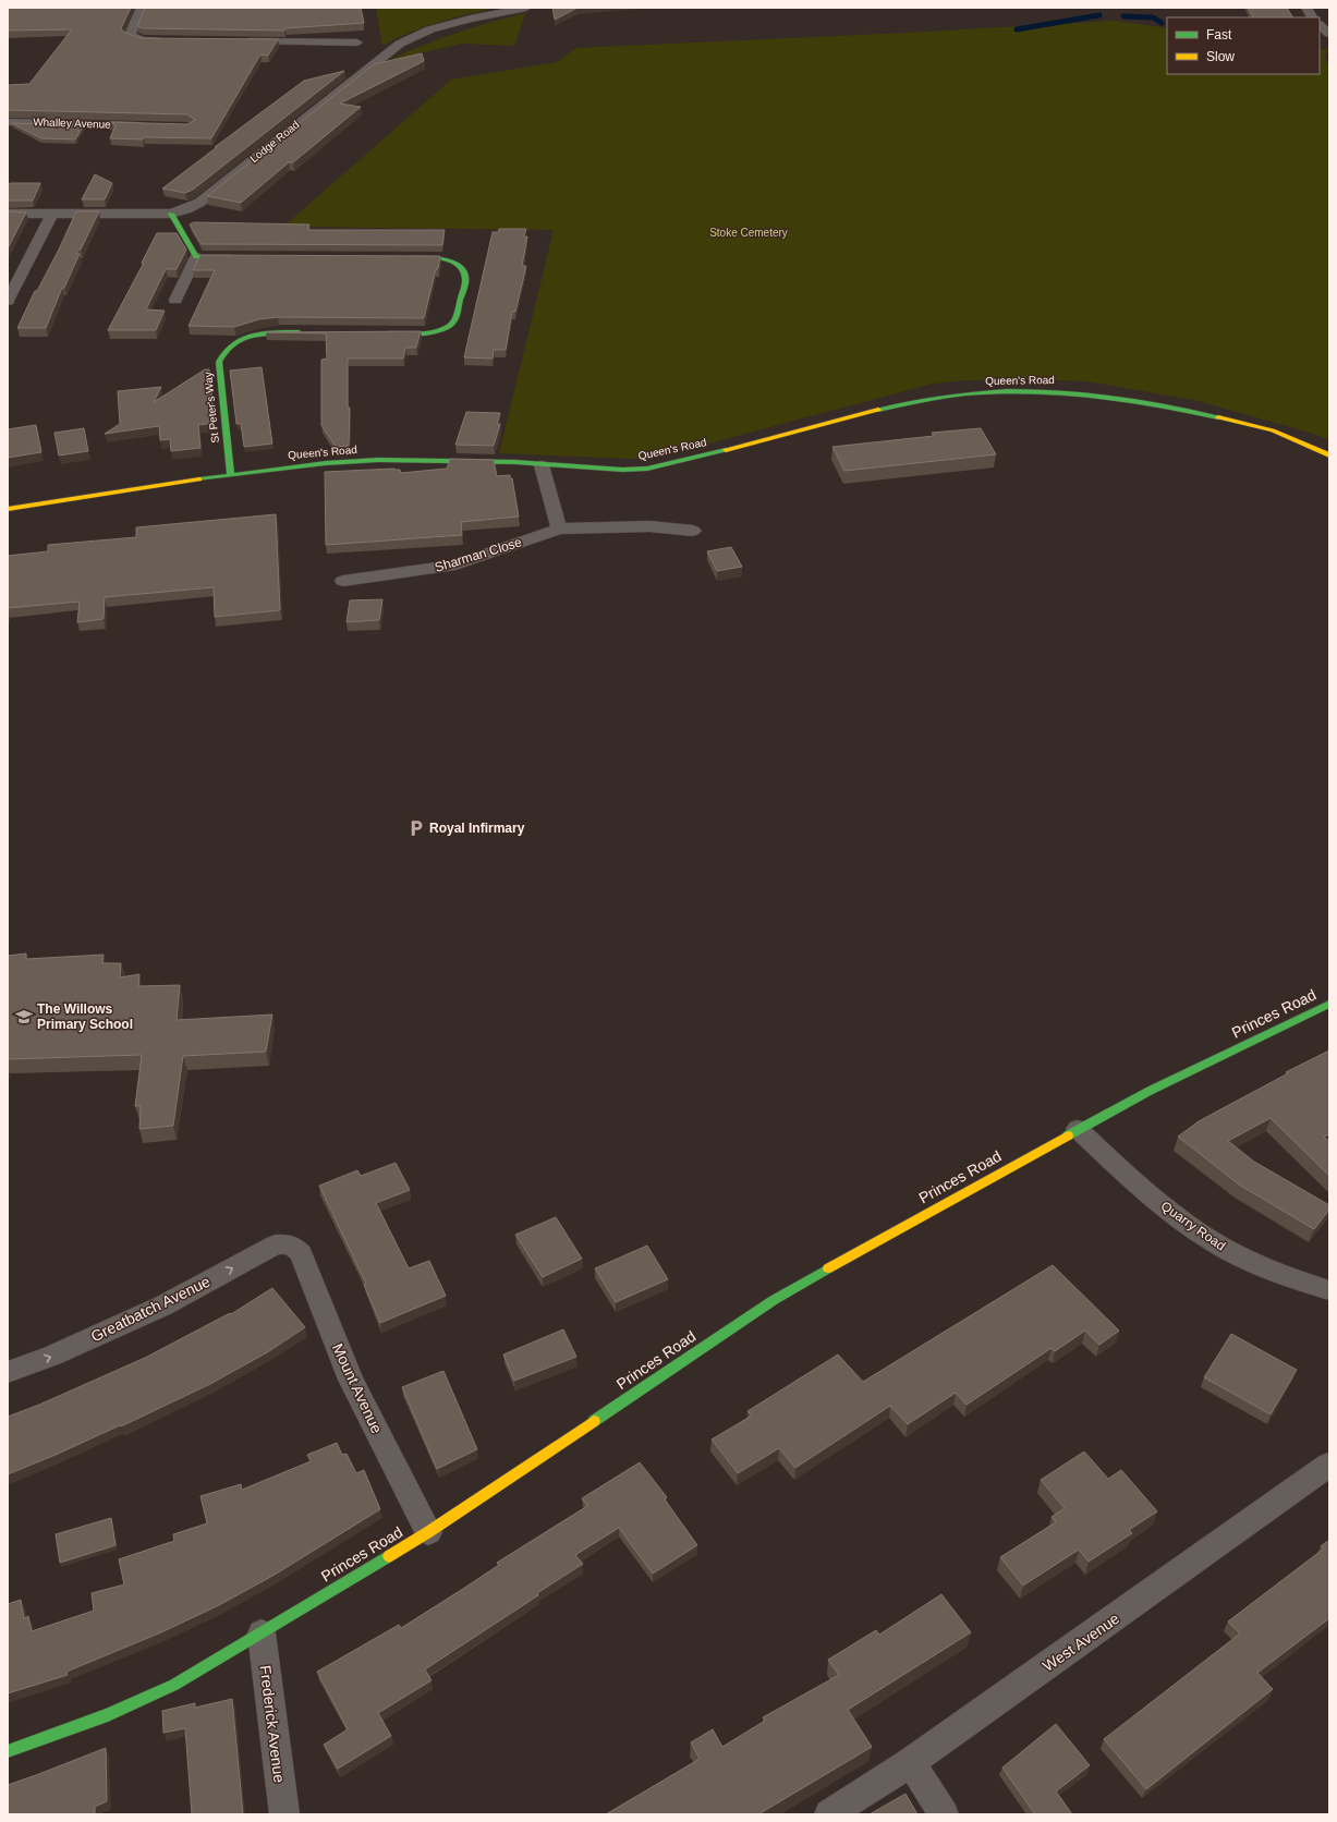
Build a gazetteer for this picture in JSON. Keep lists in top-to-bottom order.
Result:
{
  "streets": {
    "street": [
      "Whalley Avenue",
      "Lodge Road",
      "Queen's Road",
      "St Peter's Way",
      "Sharman Close",
      "Princes Road",
      "Quarry Road",
      "Greatbatch Avenue",
      "Mount Avenue",
      "West Avenue",
      "Frederick Avenue"
    ]
  },
  "crossings": [
    ["Queen's Road", "St Peter's Way"],
    ["Princes Road", "Quarry Road"],
    ["Princes Road", "Mount Avenue"],
    ["Princes Road", "Frederick Avenue"],
    ["Greatbatch Avenue", "Mount Avenue"]
  ],
  "one_way": ["Greatbatch Avenue"],
  "parks": ["Stoke Cemetery"],
  "places": {
    "parking": ["Royal Infirmary"],
    "school or university": ["The Willows Primary School"]
  },
  "legend": ["Fast", "Slow"]
}
